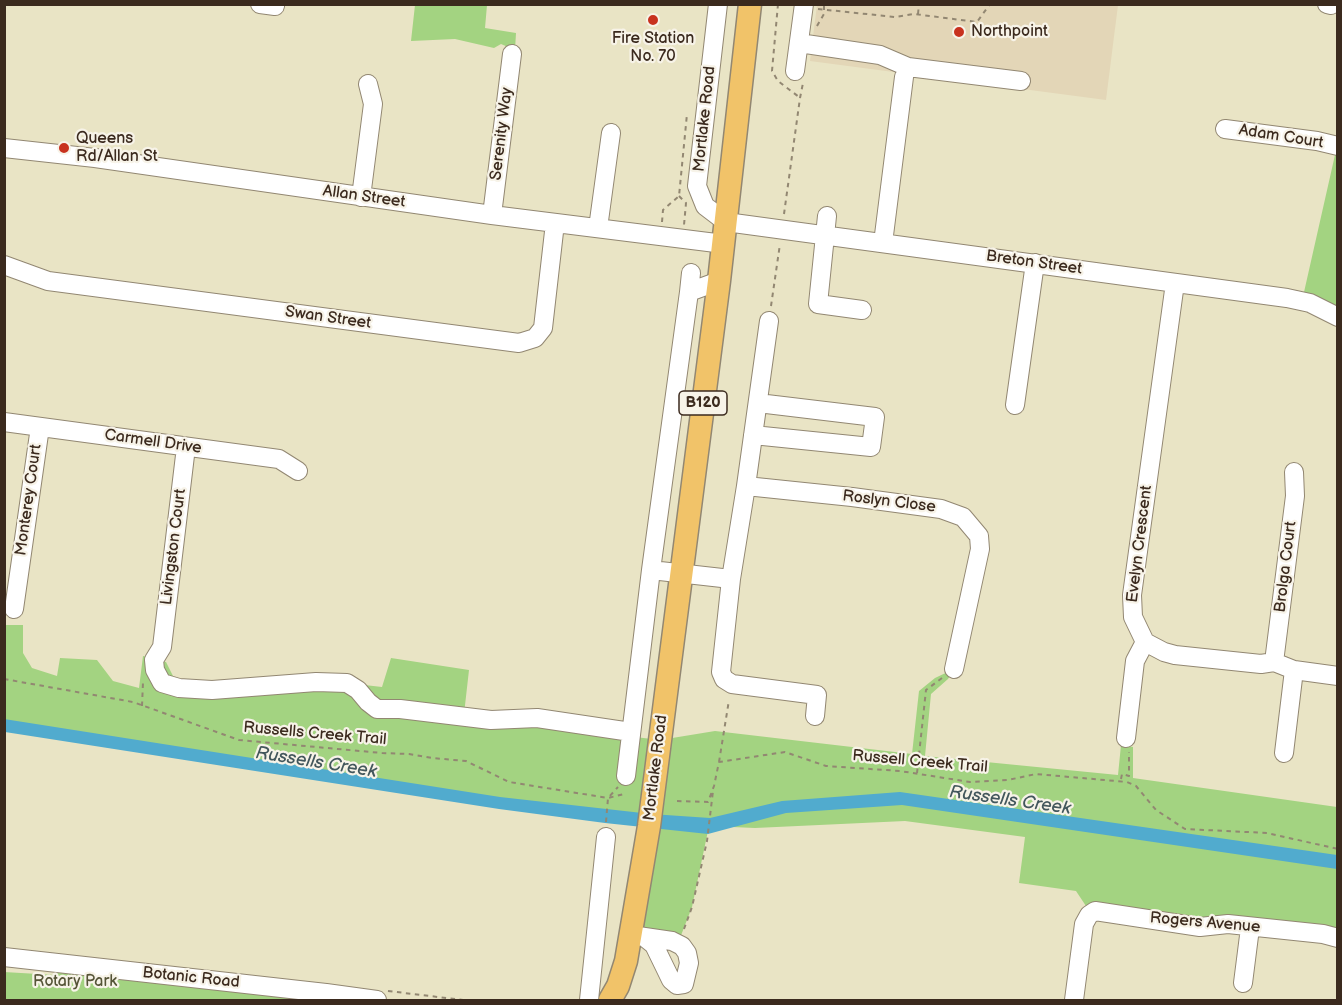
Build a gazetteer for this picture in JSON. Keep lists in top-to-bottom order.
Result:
{
  "streets": {
    "main road": ["Mortlake Road", "B120"],
    "street": [
      "Serenity Way",
      "Adam Court",
      "Allan Street",
      "Breton Street",
      "Swan Street",
      "Carmell Drive",
      "Monterey Court",
      "Roslyn Close",
      "Evelyn Crescent",
      "Livingston Court",
      "Brolga Court",
      "Rogers Avenue",
      "Botanic Road"
    ],
    "path": ["Russells Creek Trail", "Russell Creek Trail"]
  },
  "crossings": [
    ["Mortlake Road", "Allan Street"],
    ["Mortlake Road", "Breton Street"],
    ["Mortlake Road", "Livingston Court"],
    ["Mortlake Road", "Russells Creek Trail"],
    ["Serenity Way", "Allan Street"],
    ["Allan Street", "Breton Street"],
    ["Allan Street", "Swan Street"],
    ["Breton Street", "Evelyn Crescent"],
    ["Carmell Drive", "Monterey Court"],
    ["Carmell Drive", "Livingston Court"]
  ],
  "water": ["Russells Creek"],
  "parks": ["Rotary Park"],
  "places": ["Fire Station No. 70", "Northpoint", "Queens Rd/Allan St"]
}
